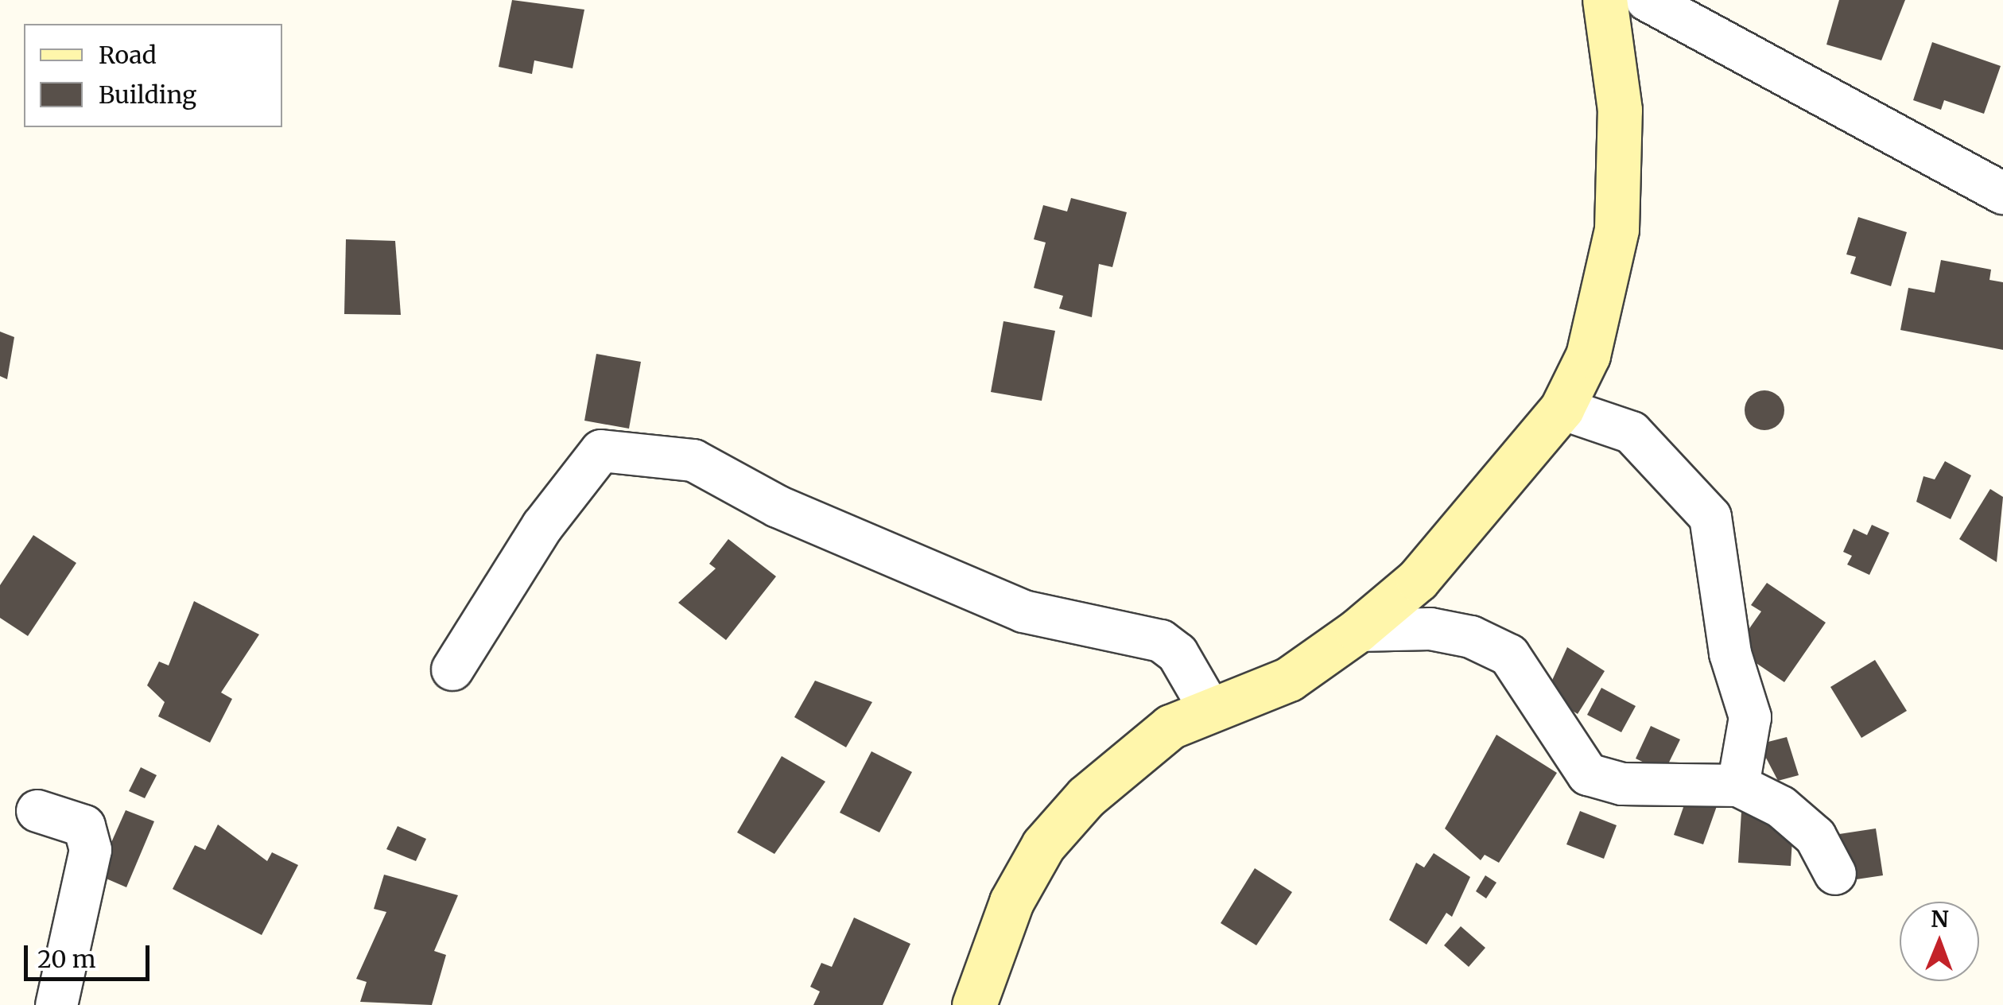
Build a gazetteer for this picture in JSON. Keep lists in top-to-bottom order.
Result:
{
  "legend": ["Road", "Building"],
  "scale_bar": "20 m",
  "north": "top"
}
